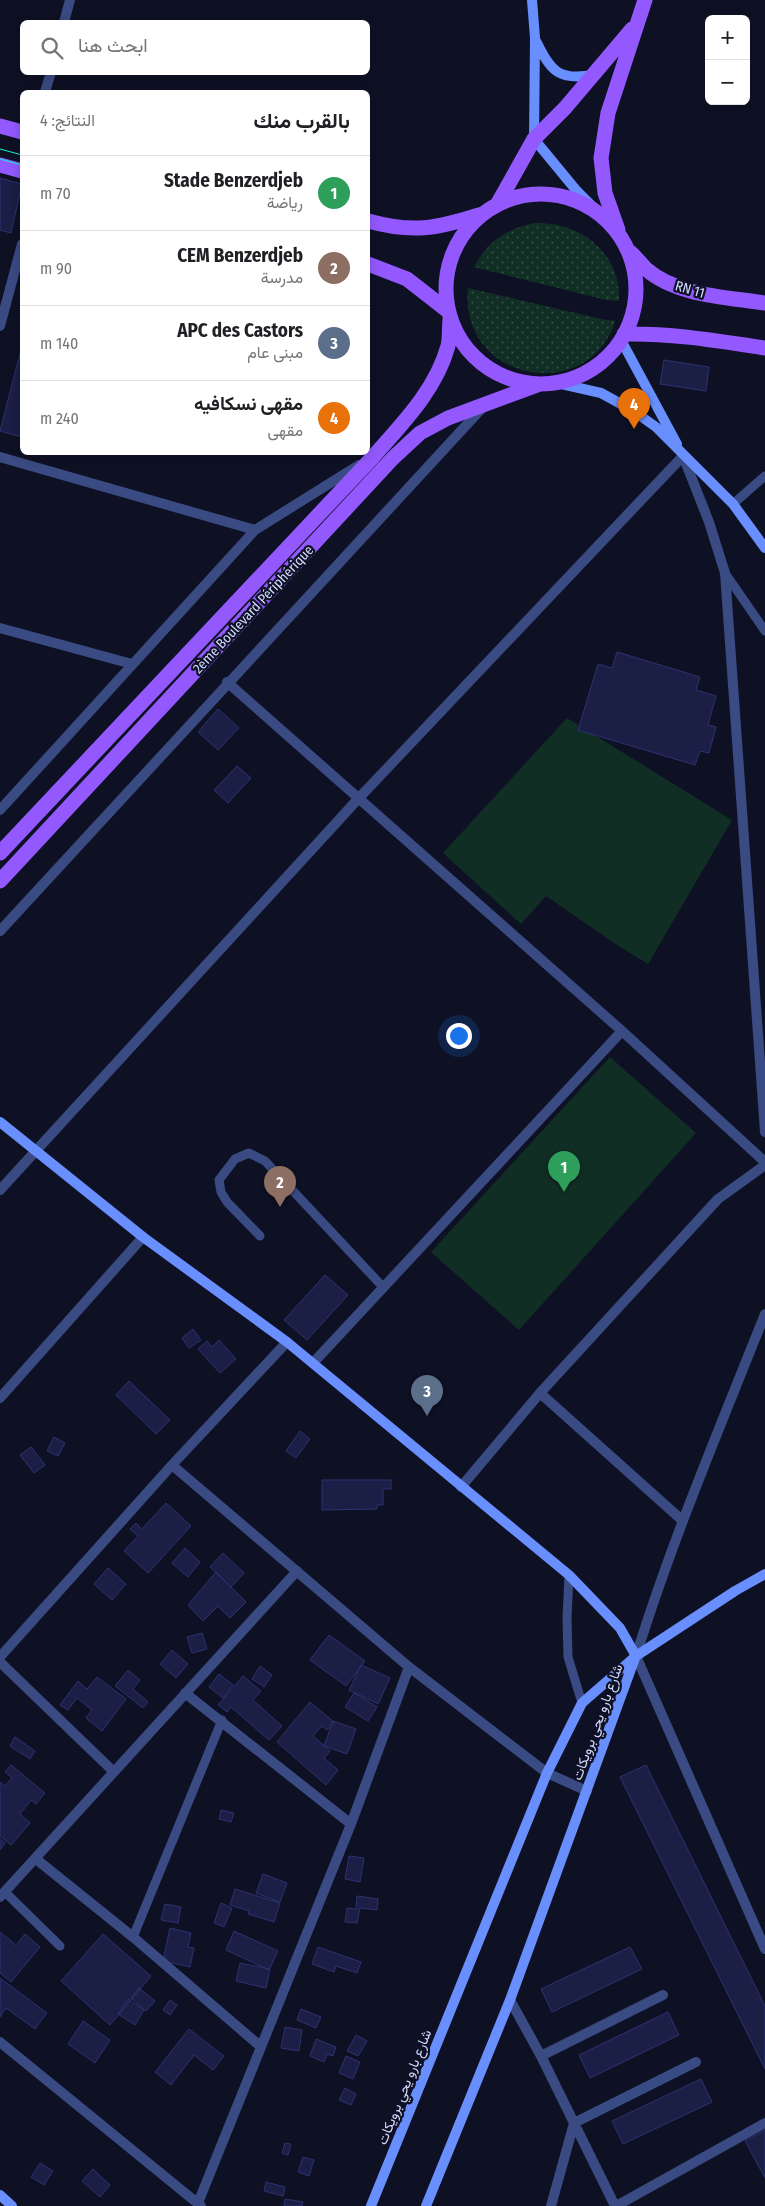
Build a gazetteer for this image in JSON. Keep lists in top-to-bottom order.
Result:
{
  "streets": {
    "main road": ["RN 11", "2ème Boulevard Périphérique", "شارع بارو يحي برويكات"]
  },
  "page": {
    "map_buttons": ["+", "−"],
    "search": "ابحث هنا",
    "heading": ["بالقرب منك", "النتائج: 4"],
    "list": [
      {
        "mark": "1",
        "name": "Stade Benzerdjeb",
        "note": "رياضة",
        "value": "70 m"
      },
      {
        "mark": "2",
        "name": "CEM Benzerdjeb",
        "note": "مدرسة",
        "value": "90 m"
      },
      {
        "mark": "3",
        "name": "APC des Castors",
        "note": "مبنى عام",
        "value": "140 m"
      },
      {
        "mark": "4",
        "name": "مقهى نسكافيه",
        "note": "مقهى",
        "value": "240 m"
      }
    ],
    "pins": [
      "4",
      "1",
      "2",
      "3"
    ]
  }
}
